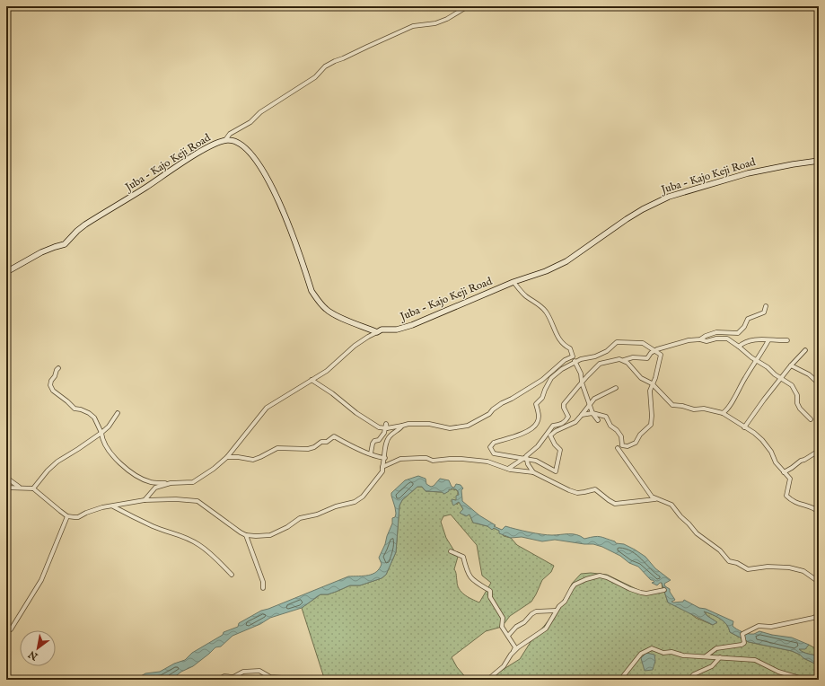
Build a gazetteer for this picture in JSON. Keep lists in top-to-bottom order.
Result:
{
  "streets": {
    "main road": ["Juba - Kajo Keji Road"]
  },
  "north": "bottom left"
}
